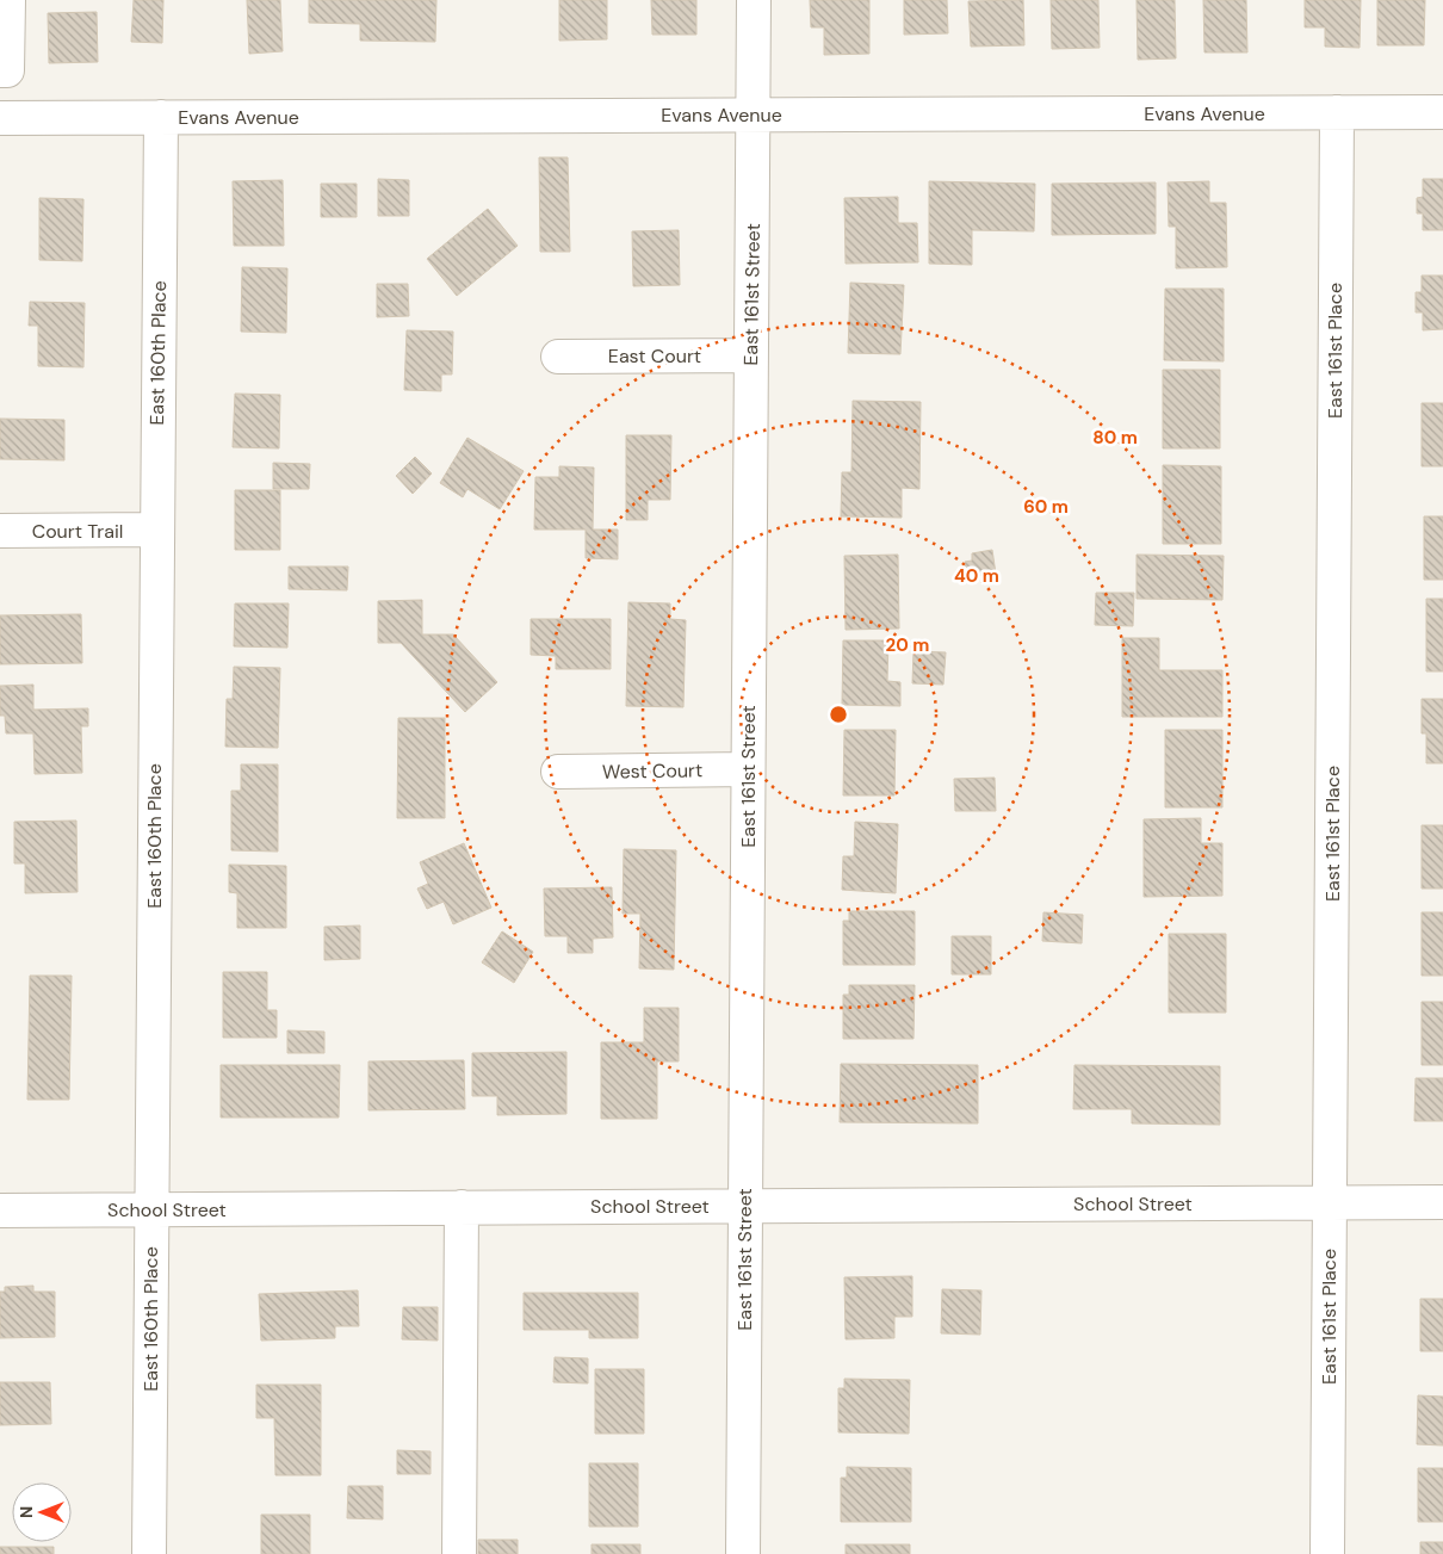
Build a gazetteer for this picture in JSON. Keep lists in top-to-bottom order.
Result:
{
  "streets": {
    "street": [
      "Evans Avenue",
      "East 161st Street",
      "East 161st Place",
      "East 160th Place",
      "East Court",
      "Court Trail",
      "West Court",
      "School Street"
    ]
  },
  "crossings": [
    ["Evans Avenue", "East 161st Street"],
    ["Evans Avenue", "East 161st Place"],
    ["Evans Avenue", "East 160th Place"],
    ["East 161st Street", "East Court"],
    ["East 161st Street", "West Court"],
    ["East 161st Street", "School Street"],
    ["East 161st Place", "School Street"],
    ["East 160th Place", "Court Trail"],
    ["East 160th Place", "School Street"]
  ],
  "north": "left",
  "rings": [
    "80 m",
    "60 m",
    "40 m",
    "20 m"
  ]
}
